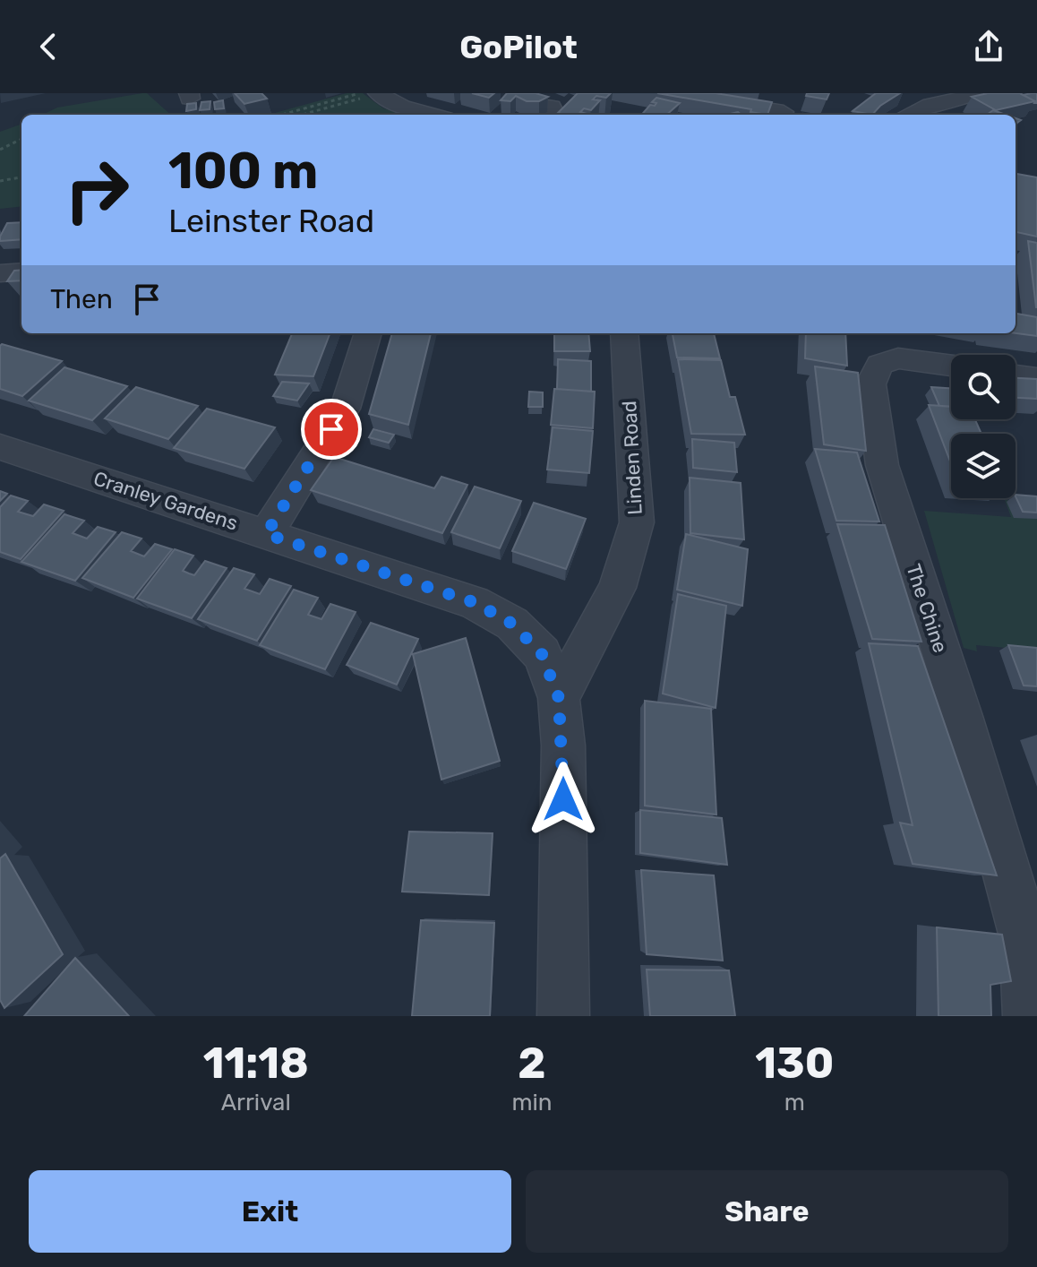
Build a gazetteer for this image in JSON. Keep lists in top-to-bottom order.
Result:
{
  "streets": {
    "street": ["Linden Road", "Cranley Gardens", "The Chine"]
  },
  "crossings": [
    ["Linden Road", "Cranley Gardens"]
  ],
  "page": {
    "header": "GoPilot",
    "turn": ["100 m", "Leinster Road"],
    "then": "Then",
    "eta": [
      "11:18",
      "Arrival",
      "2",
      "min",
      "130",
      "m"
    ],
    "buttons": ["Exit", "Share"]
  }
}
